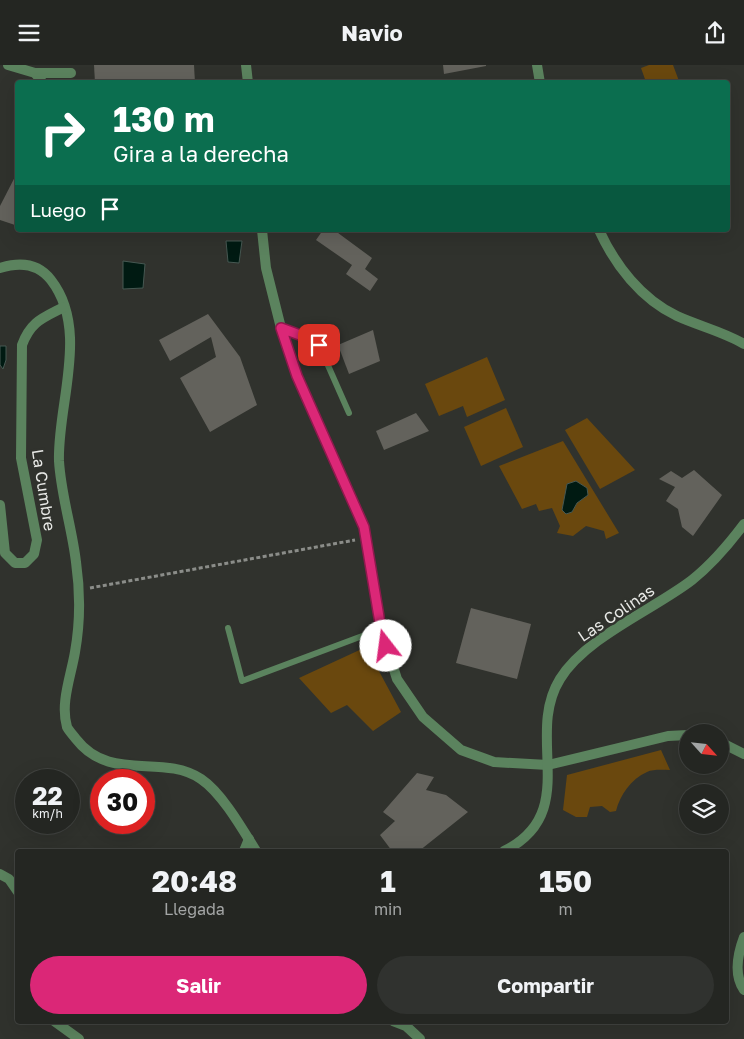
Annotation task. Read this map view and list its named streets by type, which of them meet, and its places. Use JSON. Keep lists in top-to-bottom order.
{
  "streets": {
    "street": ["La Cumbre", "Las Colinas"]
  },
  "north": "bottom right",
  "page": {
    "header": "Navio",
    "turn": ["130 m", "Gira a la derecha"],
    "then": "Luego",
    "speed": "22 km/h",
    "limit": "30",
    "eta": [
      "20:48",
      "Llegada",
      "1",
      "min",
      "150",
      "m"
    ],
    "buttons": ["Salir", "Compartir"]
  }
}
